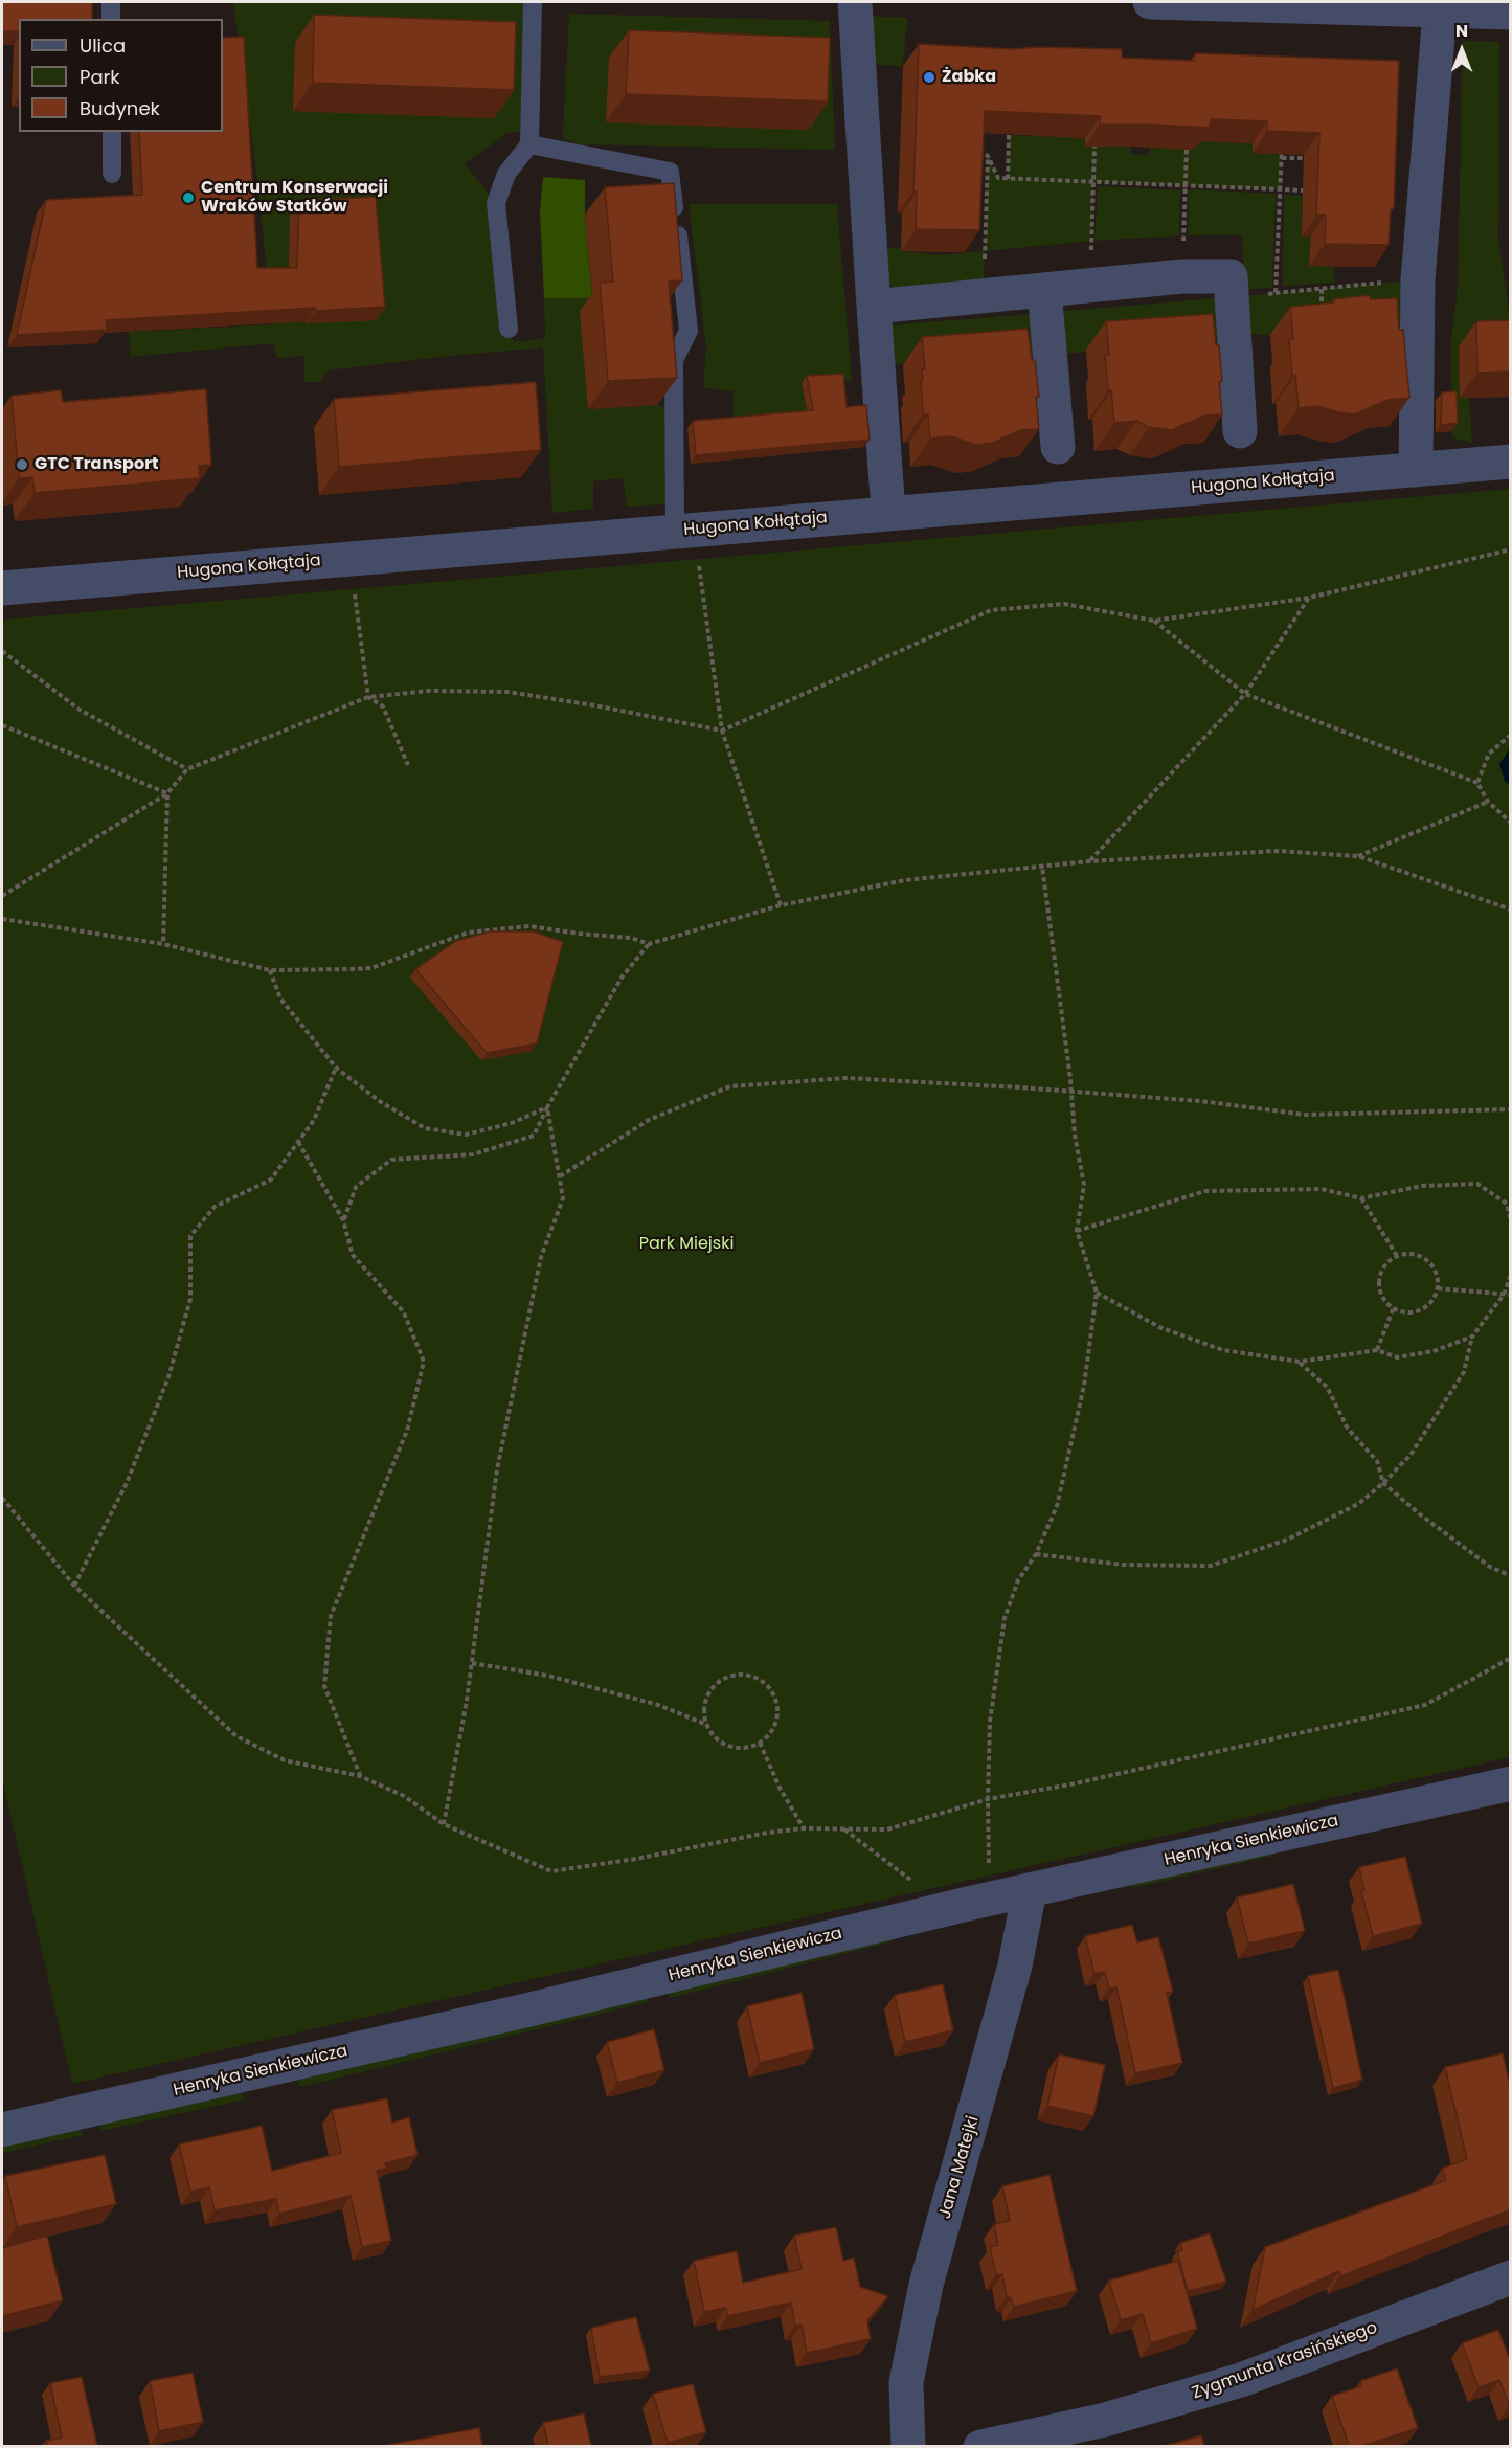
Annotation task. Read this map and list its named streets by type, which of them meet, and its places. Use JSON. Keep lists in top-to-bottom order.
{
  "streets": {
    "street": [
      "Hugona Kołłątaja",
      "Henryka Sienkiewicza",
      "Jana Matejki",
      "Zygmunta Krasińskiego"
    ]
  },
  "crossings": [
    ["Henryka Sienkiewicza", "Jana Matejki"]
  ],
  "parks": ["Park Miejski"],
  "places": ["Żabka", "Centrum Konserwacji Wraków Statków", "GTC Transport"],
  "legend": ["Ulica", "Park", "Budynek"],
  "north": "top"
}
